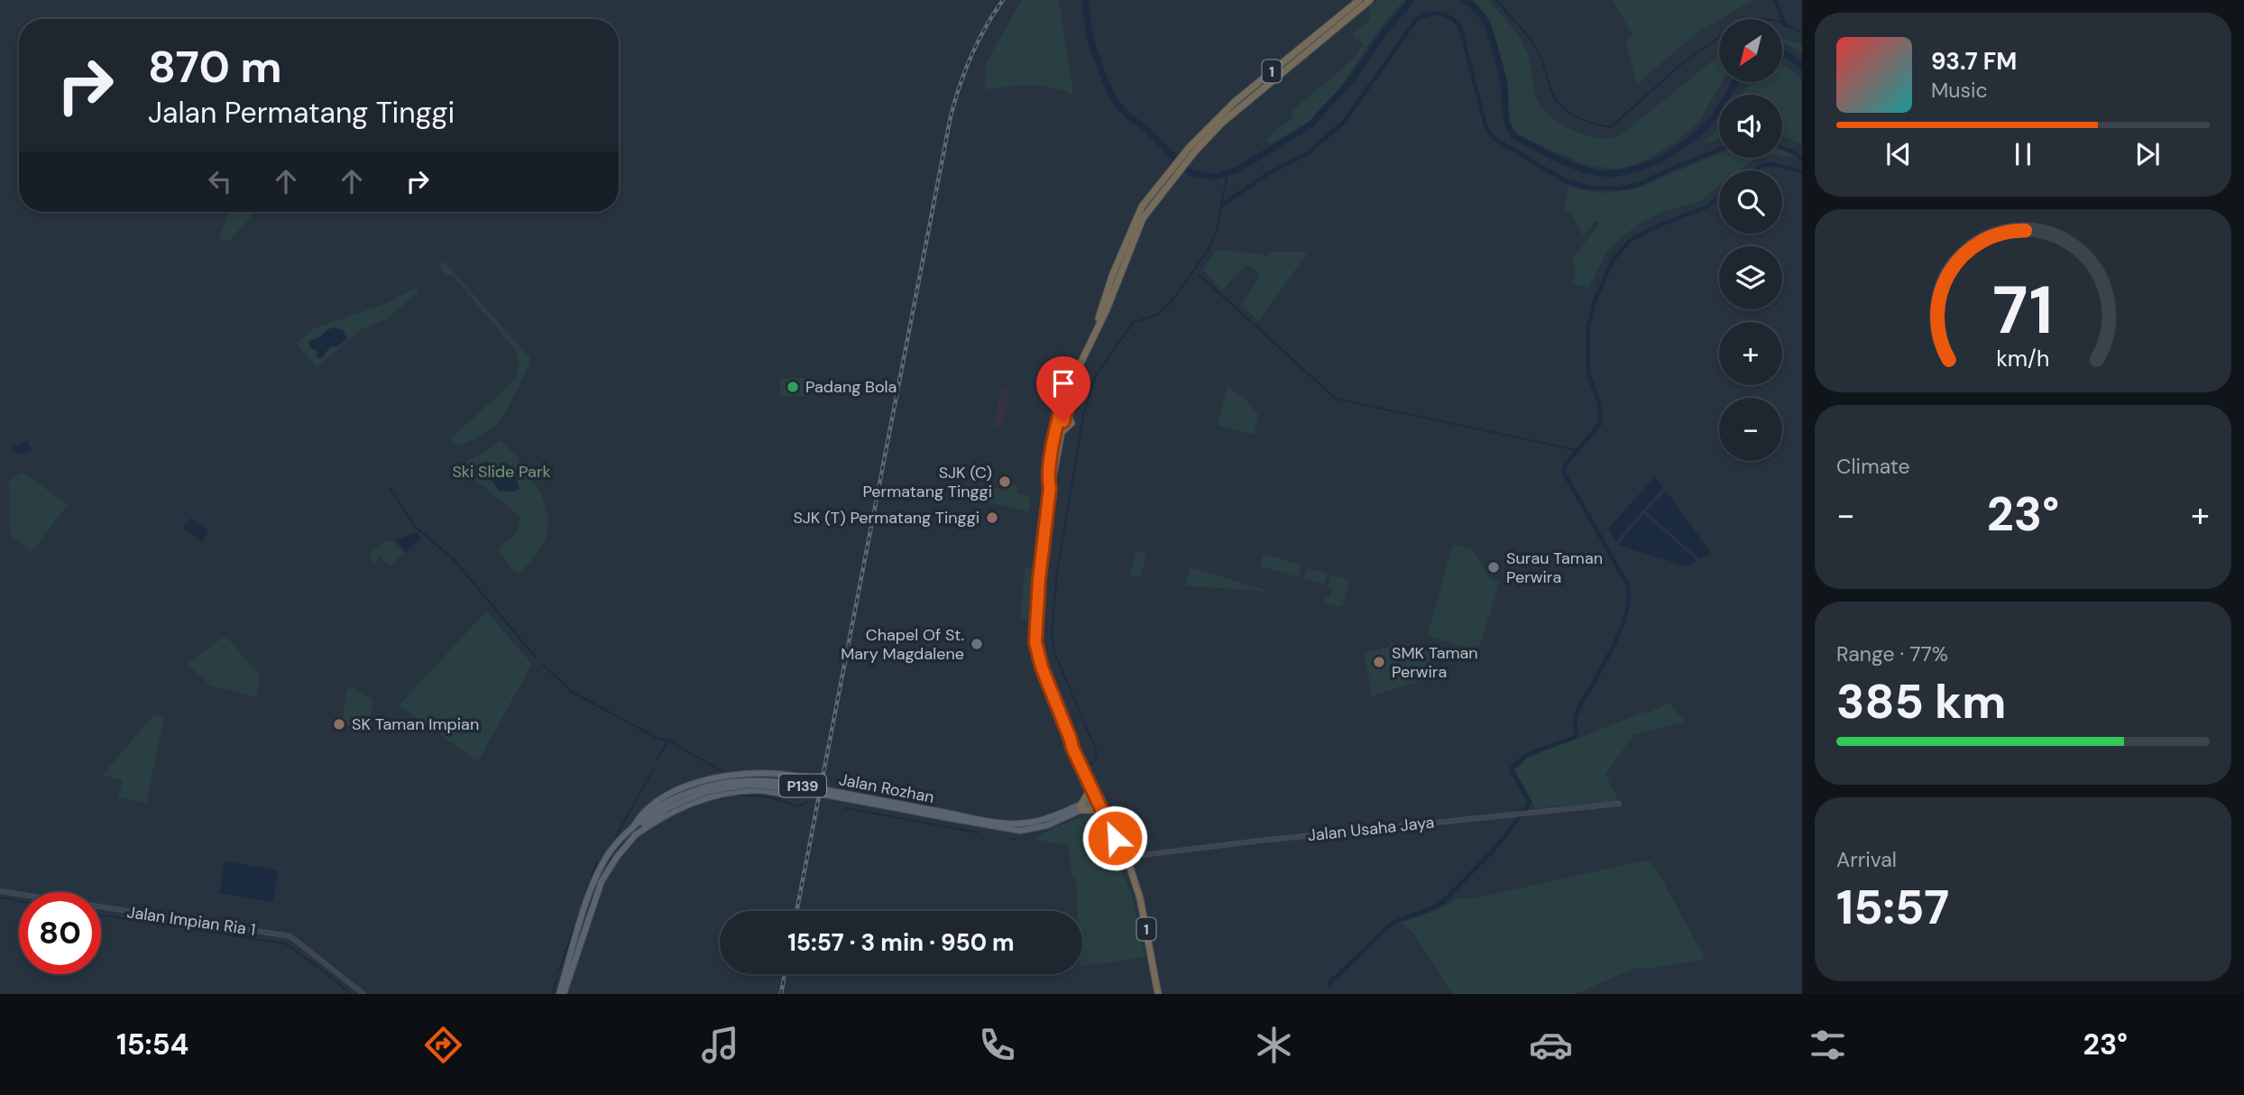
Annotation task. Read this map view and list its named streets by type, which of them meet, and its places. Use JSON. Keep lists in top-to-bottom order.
{
  "streets": {
    "highway": ["1"],
    "main road": ["P139", "Jalan Rozhan"],
    "street": ["Jalan Usaha Jaya", "Jalan Impian Ria 1"]
  },
  "crossings": [
    ["1", "Jalan Rozhan"],
    ["1", "Jalan Usaha Jaya"]
  ],
  "parks": ["Ski Slide Park"],
  "places": [
    "Padang Bola",
    "SJK (C) Permatang Tinggi",
    "SJK (T) Permatang Tinggi",
    "Surau Taman Perwira",
    "Chapel Of St. Mary Magdalene",
    "SMK Taman Perwira",
    "SK Taman Impian"
  ],
  "north": "bottom left",
  "page": {
    "map_buttons": ["+", "−"],
    "turn": ["870 m", "Jalan Permatang Tinggi"],
    "song": ["93.7 FM", "Music"],
    "tile": [
      "Climate",
      ["Range · 77%", "385 km"],
      ["Arrival", "15:57"]
    ],
    "heat": ["−", "23°", "+"],
    "limit": "80",
    "trip": "15:57 · 3 min · 950 m",
    "tabs": ["15:54", "23°"],
    "gauge": ["71", "km/h"]
  }
}
